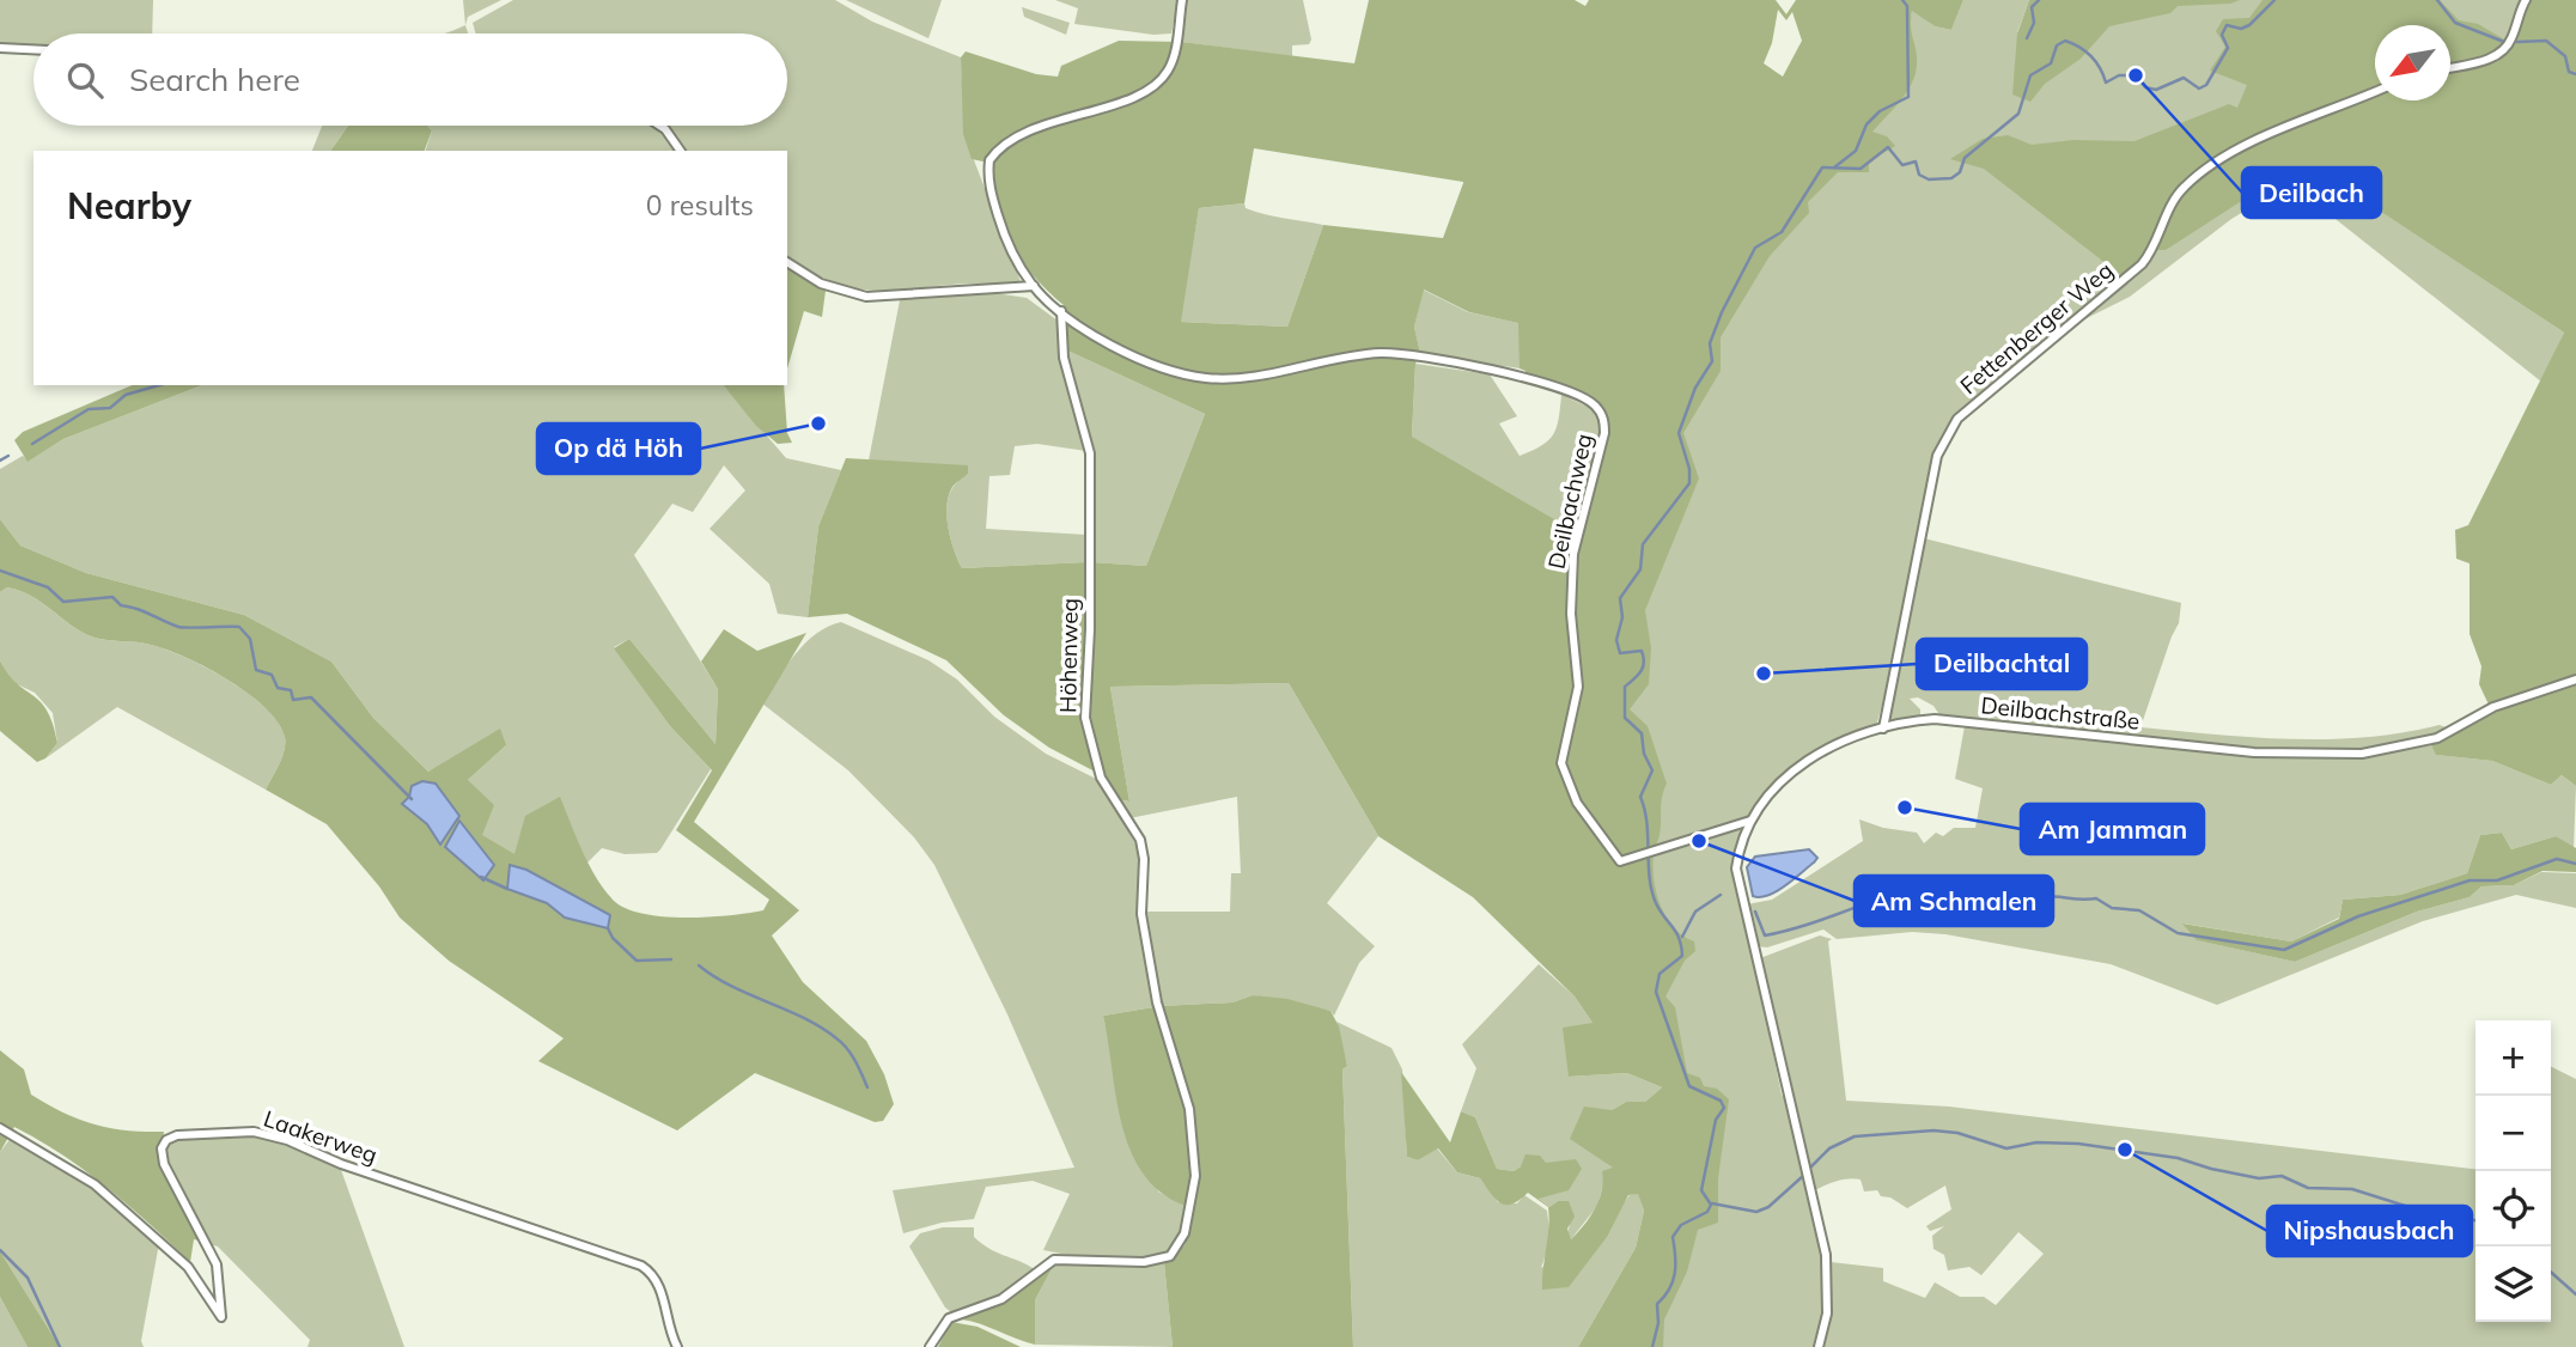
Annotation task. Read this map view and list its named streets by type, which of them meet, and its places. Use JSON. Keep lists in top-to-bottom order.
{
  "streets": {
    "street": [
      "Fettenberger Weg",
      "Deilbachweg",
      "Höhenweg",
      "Deilbachstraße",
      "Laakerweg"
    ]
  },
  "crossings": [
    ["Fettenberger Weg", "Deilbachstraße"],
    ["Deilbachweg", "Höhenweg"],
    ["Deilbachweg", "Deilbachstraße"]
  ],
  "places": [
    "Deilbach",
    "Op dä Höh",
    "Deilbachtal",
    "Am Jamman",
    "Am Schmalen",
    "Nipshausbach"
  ],
  "north": "bottom left",
  "page": {
    "search": "Search here",
    "heading": ["Nearby", "0 results"],
    "map_buttons": ["+", "−"]
  }
}
